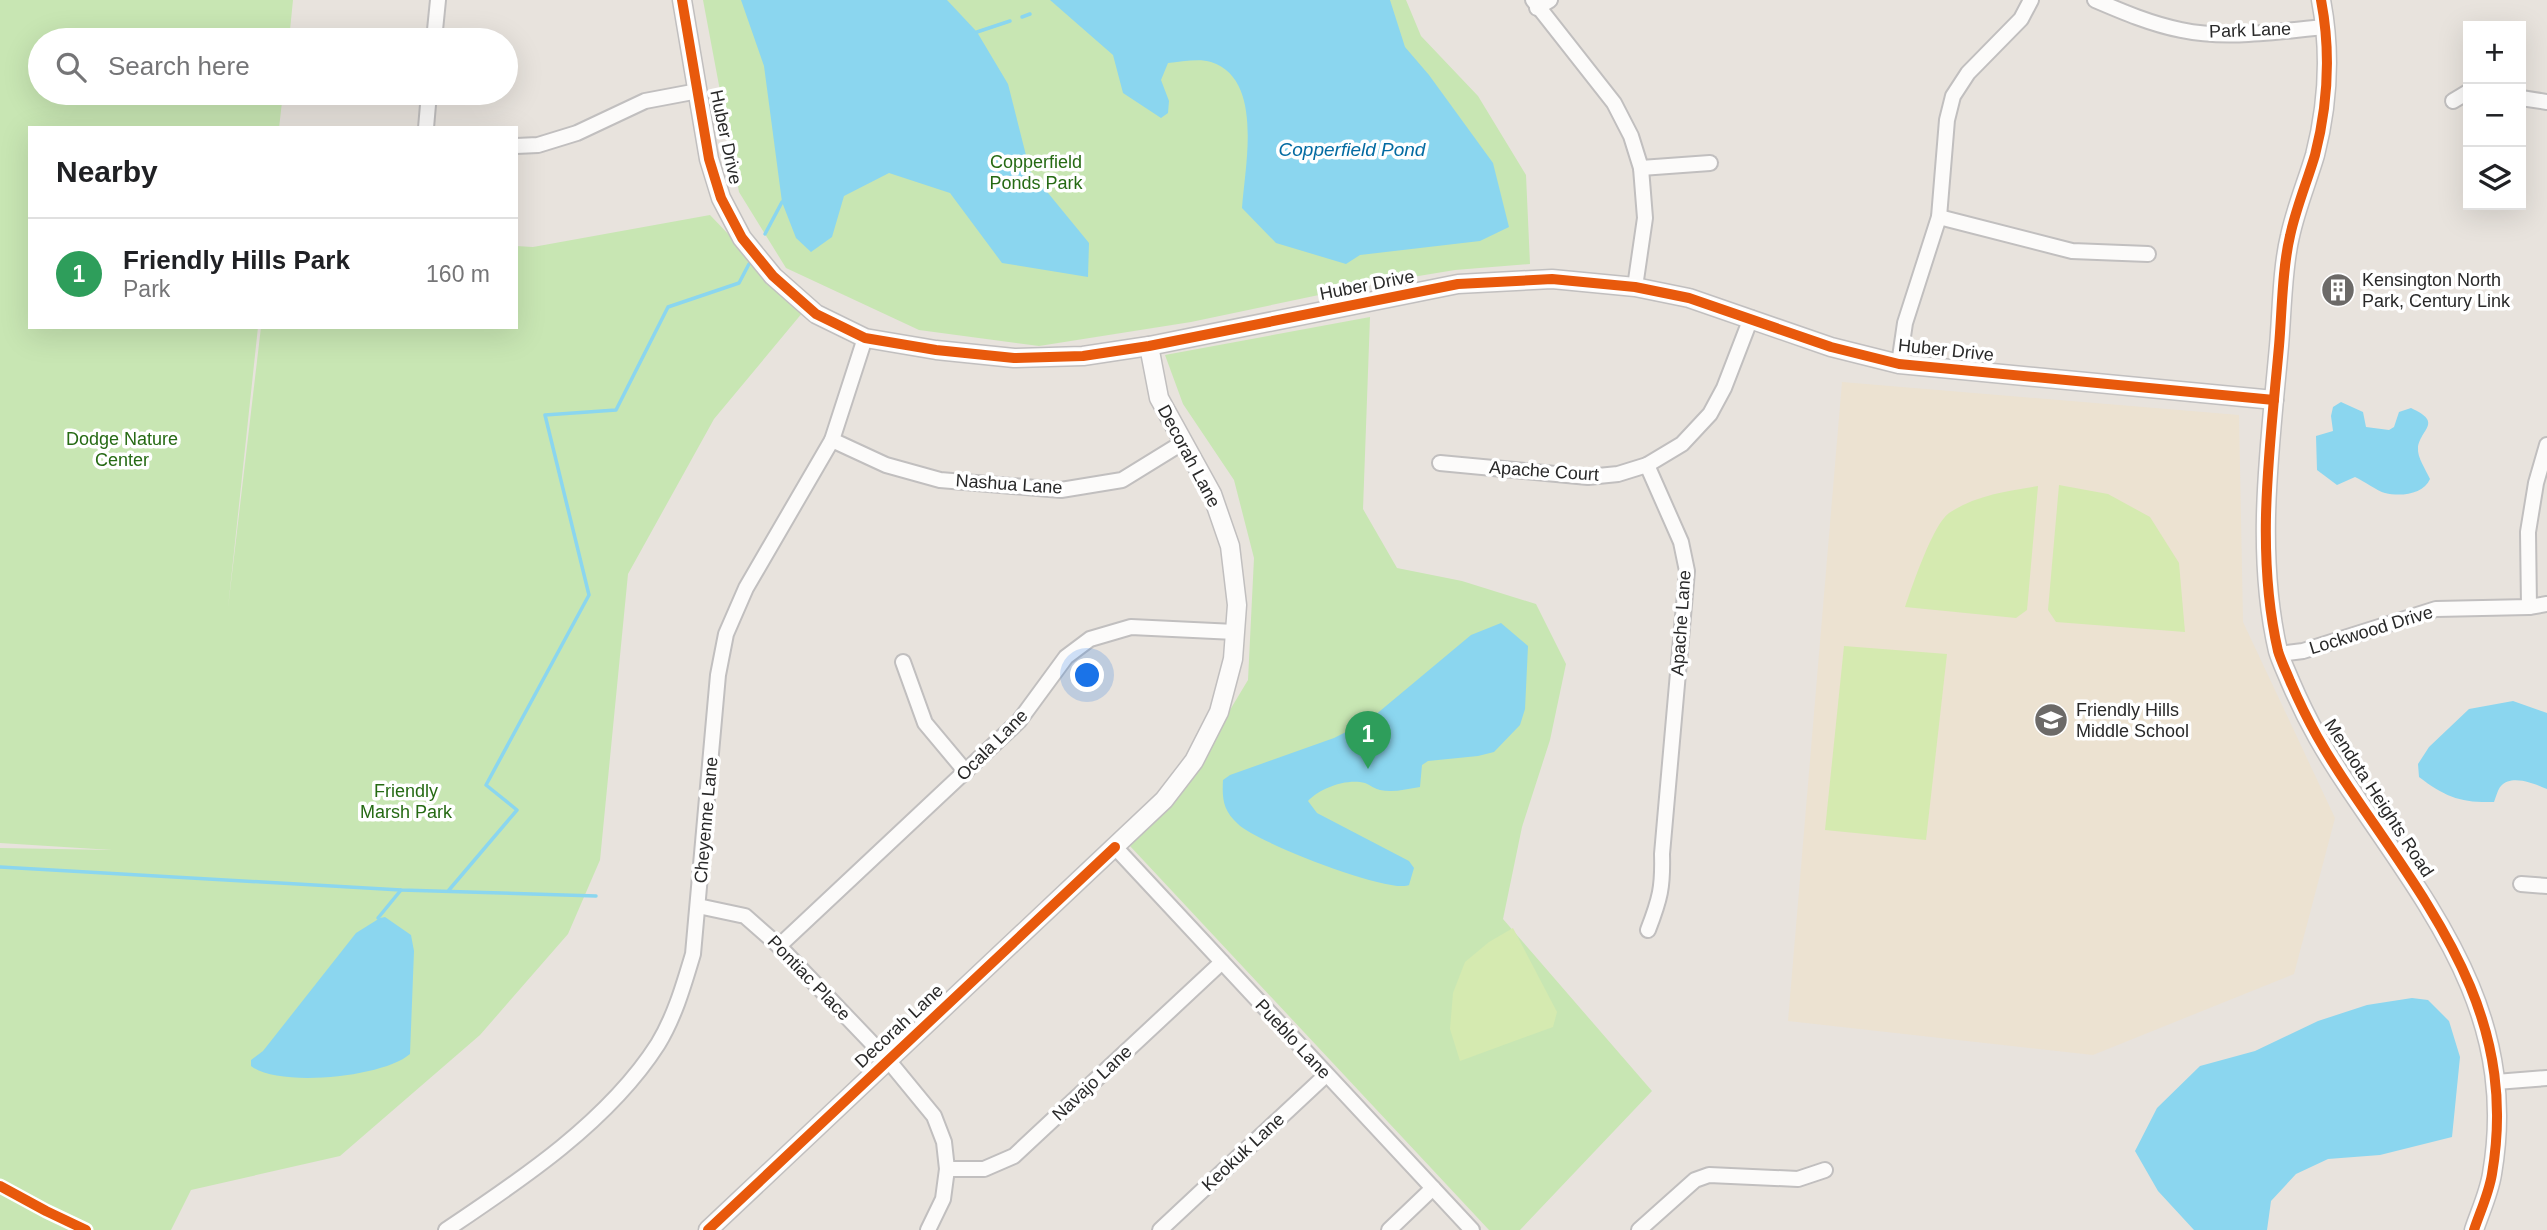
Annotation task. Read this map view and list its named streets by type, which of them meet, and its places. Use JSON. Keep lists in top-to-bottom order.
{
  "streets": {
    "street": [
      "Park Lane",
      "Huber Drive",
      "Decorah Lane",
      "Apache Court",
      "Nashua Lane",
      "Apache Lane",
      "Lockwood Drive",
      "Ocala Lane",
      "Mendota Heights Road",
      "Cheyenne Lane",
      "Pontiac Place",
      "Pueblo Lane",
      "Navajo Lane",
      "Keokuk Lane"
    ]
  },
  "crossings": [
    ["Park Lane", "Mendota Heights Road"],
    ["Huber Drive", "Decorah Lane"],
    ["Huber Drive", "Mendota Heights Road"],
    ["Huber Drive", "Cheyenne Lane"],
    ["Decorah Lane", "Nashua Lane"],
    ["Decorah Lane", "Ocala Lane"],
    ["Decorah Lane", "Pontiac Place"],
    ["Decorah Lane", "Pueblo Lane"],
    ["Apache Court", "Apache Lane"],
    ["Nashua Lane", "Cheyenne Lane"],
    ["Lockwood Drive", "Mendota Heights Road"],
    ["Ocala Lane", "Pontiac Place"],
    ["Cheyenne Lane", "Pontiac Place"],
    ["Pontiac Place", "Navajo Lane"],
    ["Pueblo Lane", "Navajo Lane"],
    ["Pueblo Lane", "Keokuk Lane"]
  ],
  "water": ["Copperfield Pond"],
  "parks": ["Copperfield Ponds Park", "Dodge Nature Center", "Friendly Marsh Park"],
  "places": {
    "building": ["Kensington North Park, Century Link"],
    "school or university": ["Friendly Hills Middle School"]
  },
  "page": {
    "map_buttons": ["+", "−"],
    "search": "Search here",
    "heading": "Nearby",
    "list": [
      {
        "mark": "1",
        "name": "Friendly Hills Park",
        "note": "Park",
        "value": "160 m"
      }
    ],
    "pins": "1"
  }
}
